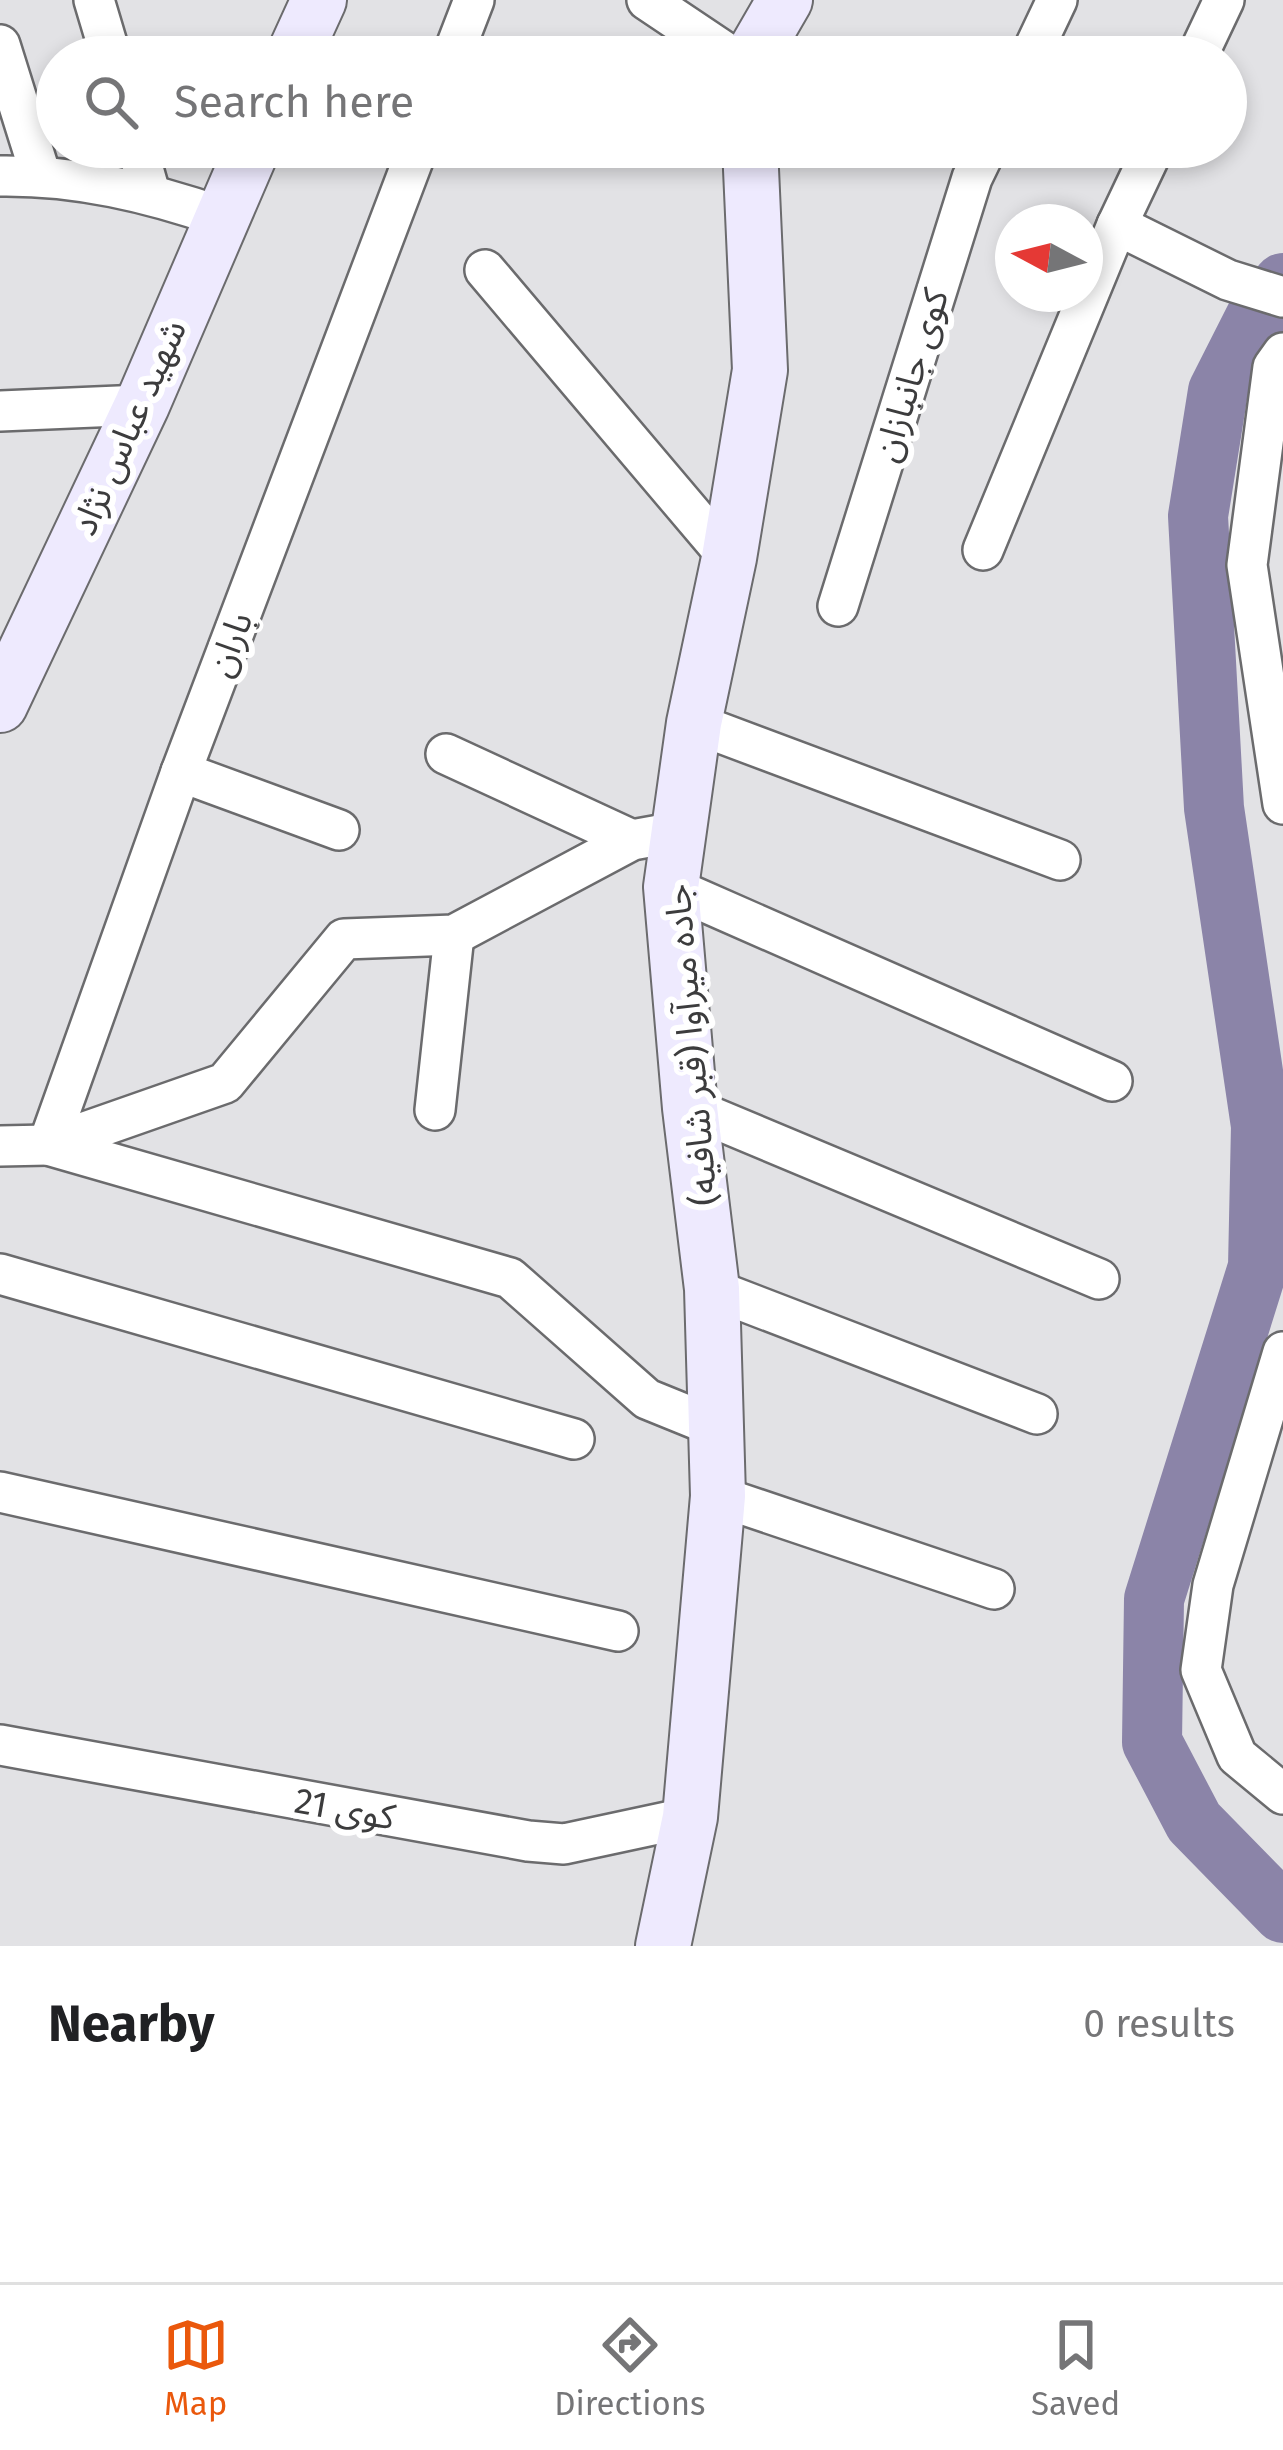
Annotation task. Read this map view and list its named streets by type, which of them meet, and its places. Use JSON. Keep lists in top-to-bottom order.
{
  "streets": {
    "street": [
      "کوی جانبازان",
      "شهید عباس نژاد",
      "باران",
      "جاده میرآوا (قبر شافیه)",
      "کوی 21"
    ]
  },
  "crossings": [
    ["جاده میرآوا (قبر شافیه)", "کوی 21"]
  ],
  "north": "left",
  "page": {
    "search": "Search here",
    "heading": ["Nearby", "0 results"],
    "nav": ["Map", "Directions", "Saved"]
  }
}
